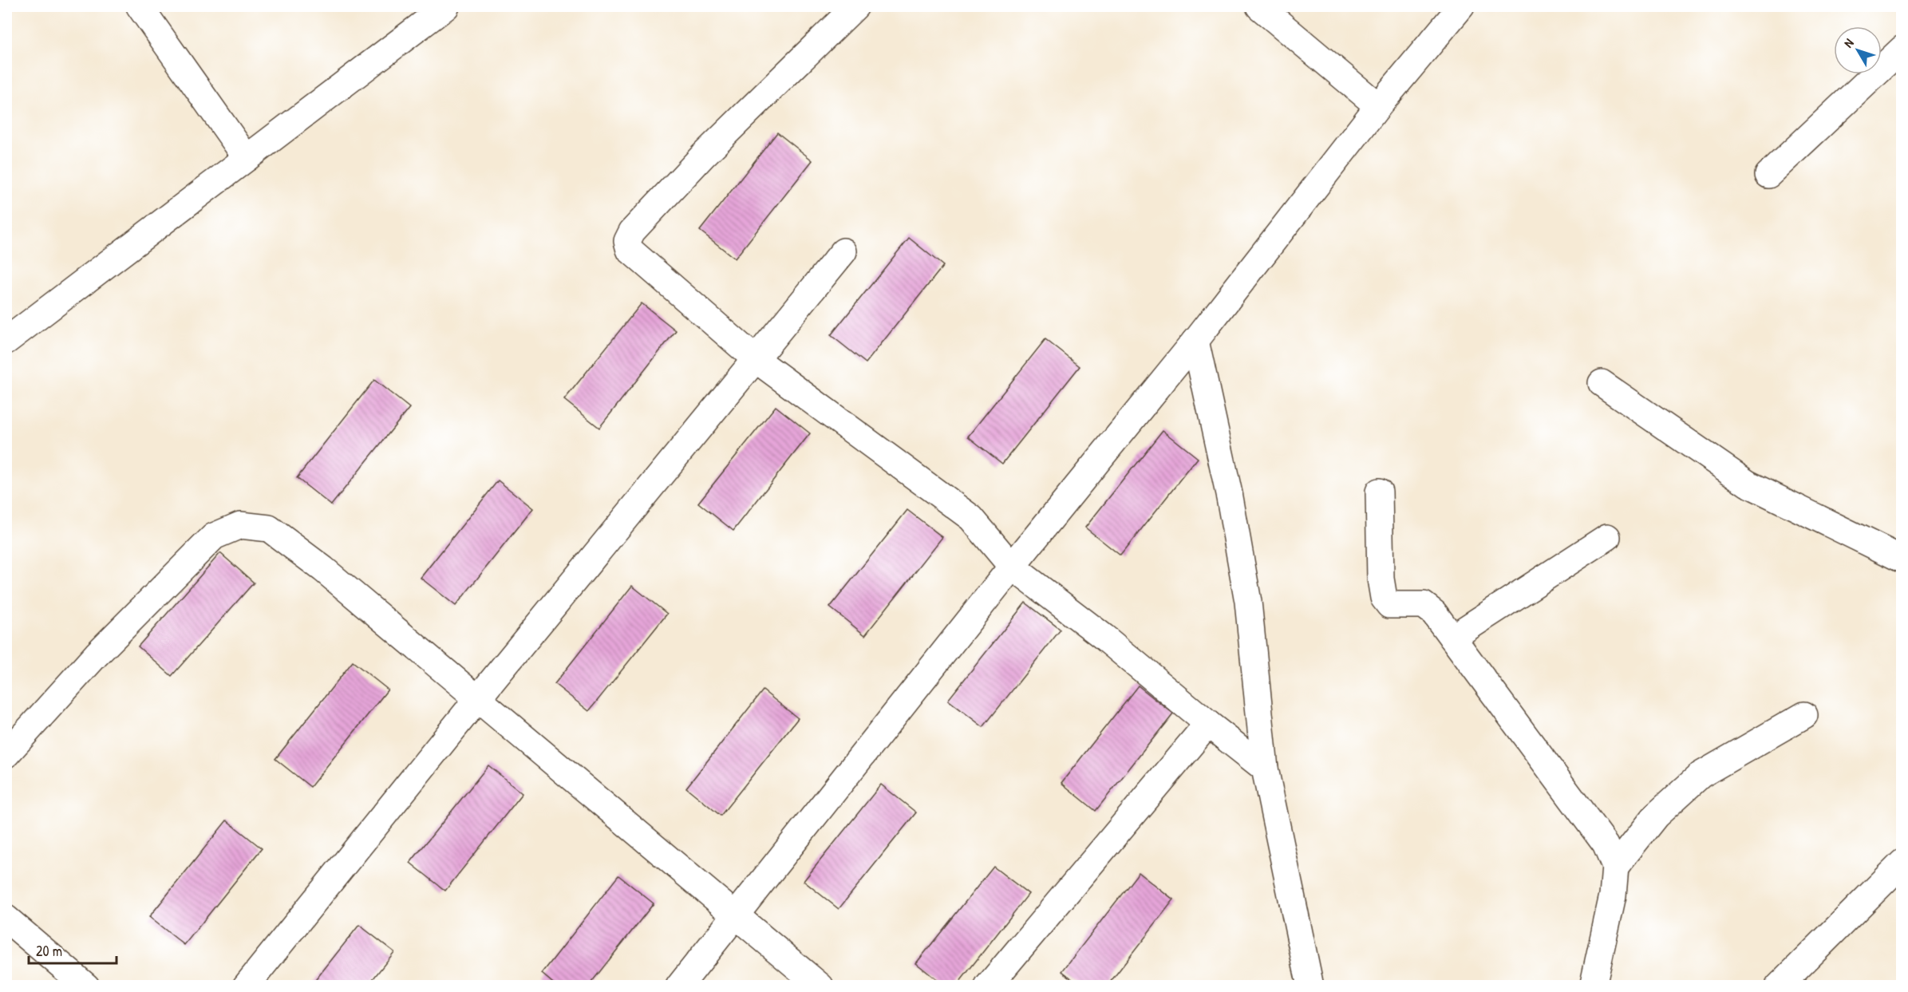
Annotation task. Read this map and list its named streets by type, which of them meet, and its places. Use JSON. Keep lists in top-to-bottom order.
{
  "scale_bar": "20 m",
  "north": "top left"
}
